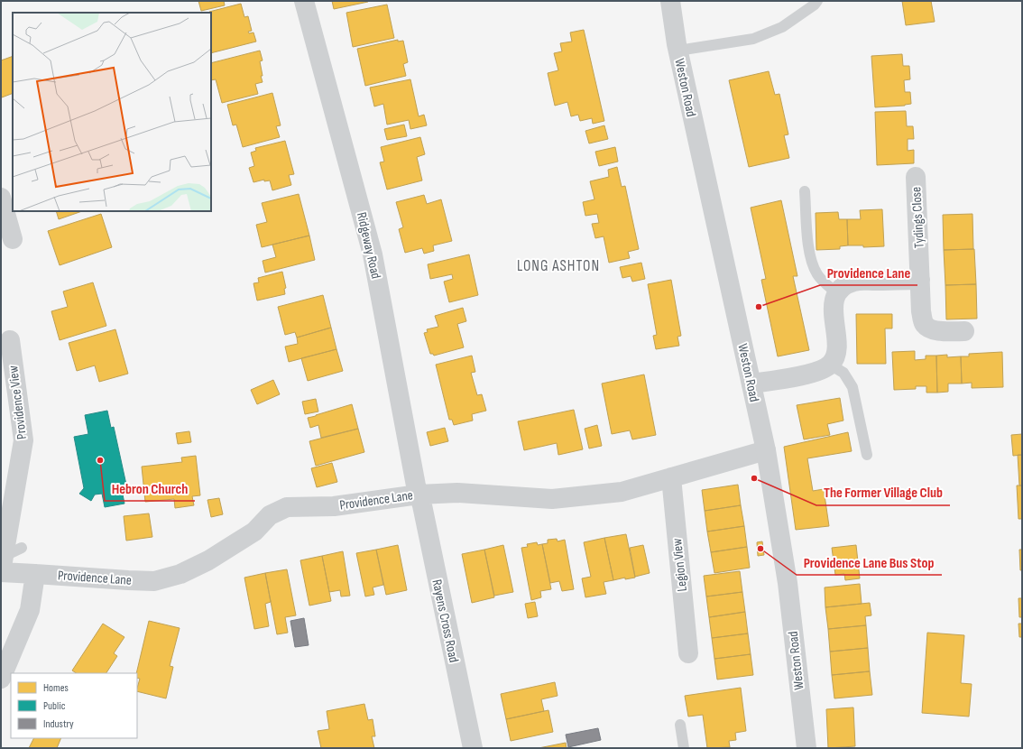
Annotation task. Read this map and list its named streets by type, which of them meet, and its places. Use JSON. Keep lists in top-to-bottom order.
{
  "streets": {
    "street": [
      "Weston Road",
      "Tydings Close",
      "Ridgeway Road",
      "Providence View",
      "Providence Lane",
      "Legion View",
      "Rayens Cross Road"
    ]
  },
  "crossings": [
    ["Weston Road", "Providence Lane"],
    ["Ridgeway Road", "Providence Lane"],
    ["Ridgeway Road", "Rayens Cross Road"],
    ["Providence View", "Providence Lane"],
    ["Providence Lane", "Legion View"],
    ["Providence Lane", "Rayens Cross Road"]
  ],
  "districts": ["LONG ASHTON"],
  "places": [
    "Providence Lane",
    "Hebron Church",
    "The Former Village Club",
    "Providence Lane Bus Stop"
  ],
  "legend": ["Homes", "Public", "Industry"]
}
